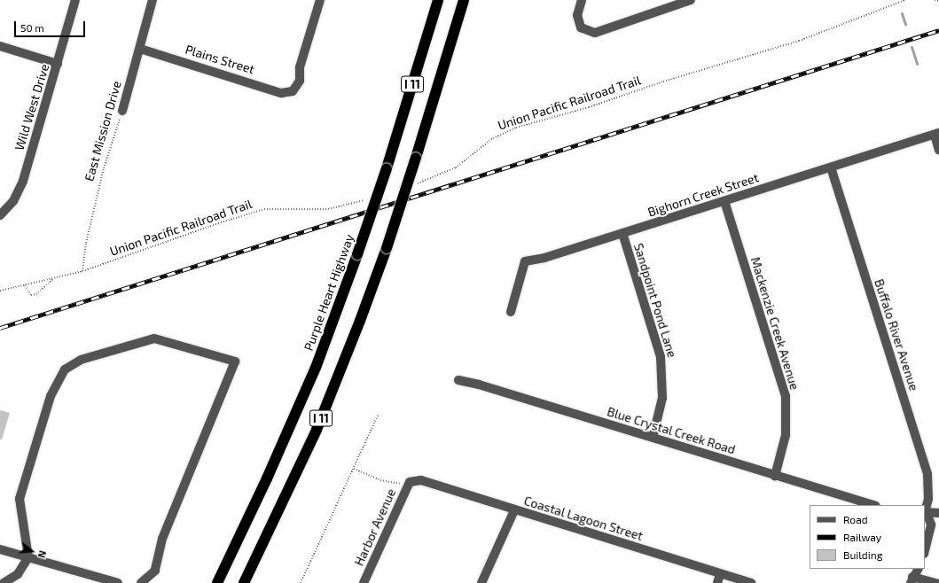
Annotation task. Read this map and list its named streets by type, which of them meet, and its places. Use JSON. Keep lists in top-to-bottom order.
{
  "streets": {
    "highway": ["I 11", "Purple Heart Highway"],
    "street": [
      "Plains Street",
      "Wild West Drive",
      "East Mission Drive",
      "Bighorn Creek Street",
      "Sandpoint Pond Lane",
      "Mackenzie Creek Avenue",
      "Buffalo River Avenue",
      "Blue Crystal Creek Road",
      "Coastal Lagoon Street",
      "Harbor Avenue"
    ],
    "path": ["Union Pacific Railroad Trail"]
  },
  "crossings": [
    ["Plains Street", "East Mission Drive"],
    ["Union Pacific Railroad Trail", "East Mission Drive"],
    ["Bighorn Creek Street", "Sandpoint Pond Lane"],
    ["Bighorn Creek Street", "Mackenzie Creek Avenue"],
    ["Bighorn Creek Street", "Buffalo River Avenue"],
    ["Sandpoint Pond Lane", "Blue Crystal Creek Road"],
    ["Mackenzie Creek Avenue", "Blue Crystal Creek Road"],
    ["Coastal Lagoon Street", "Harbor Avenue"]
  ],
  "legend": ["Road", "Railway", "Building"],
  "scale_bar": "50 m",
  "north": "right"
}
